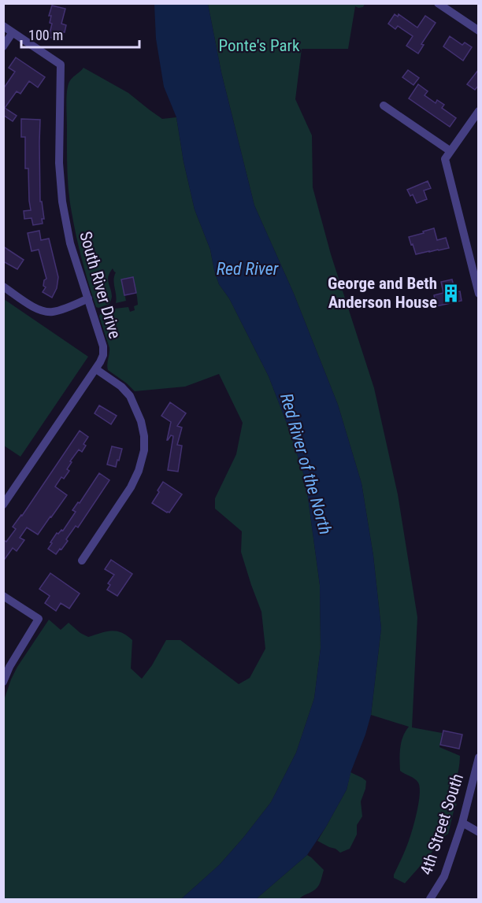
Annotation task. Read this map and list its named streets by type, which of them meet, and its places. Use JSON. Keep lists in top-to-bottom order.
{
  "streets": {
    "street": ["South River Drive", "4th Street South"]
  },
  "water": ["Red River", "Red River of the North"],
  "parks": ["Ponte's Park"],
  "places": {
    "building": ["George and Beth Anderson House"]
  },
  "scale_bar": "100 m"
}
